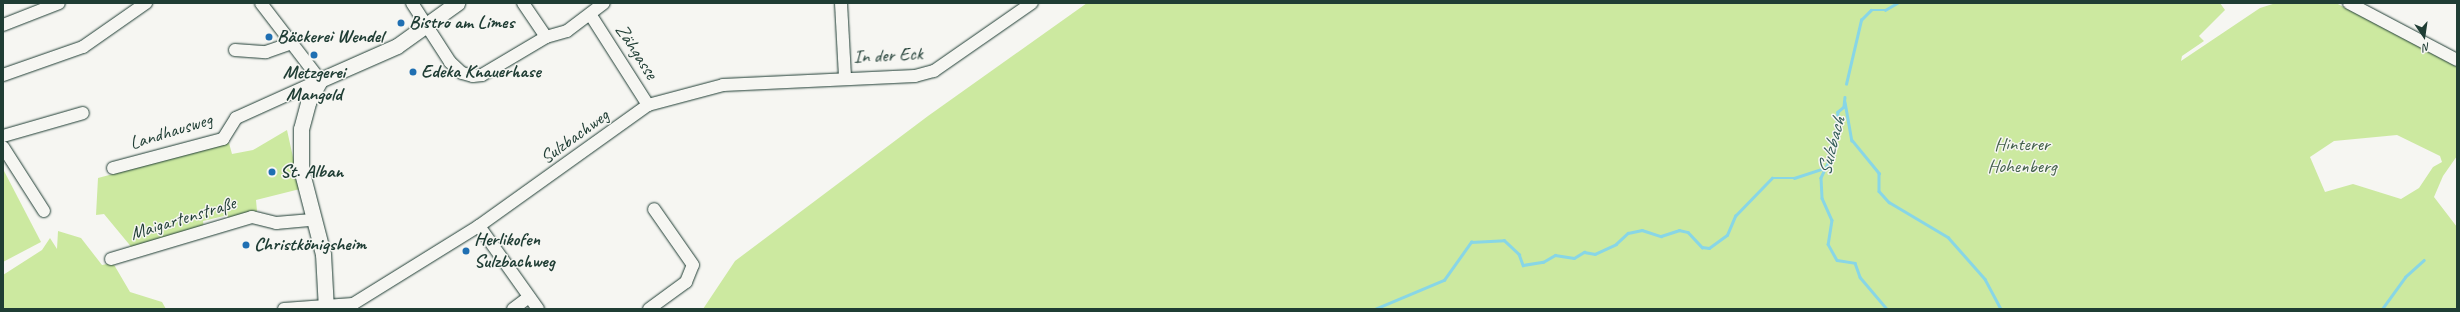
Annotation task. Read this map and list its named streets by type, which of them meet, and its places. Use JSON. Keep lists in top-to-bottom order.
{
  "streets": {
    "street": [
      "Zähgasse",
      "In der Eck",
      "Landhausweg",
      "Sulzbachweg",
      "Maigartenstraße"
    ]
  },
  "crossings": [
    ["Zähgasse", "Sulzbachweg"],
    ["In der Eck", "Sulzbachweg"]
  ],
  "water": ["Sulzbach"],
  "parks": ["Hinterer Hohenberg"],
  "places": [
    "Bistro am Limes",
    "Bäckerei Wendel",
    "Metzgerei Mangold",
    "Edeka Knauerhase",
    "St. Alban",
    "Christkönigsheim",
    "Herlikofen Sulzbachweg"
  ],
  "north": "bottom"
}
